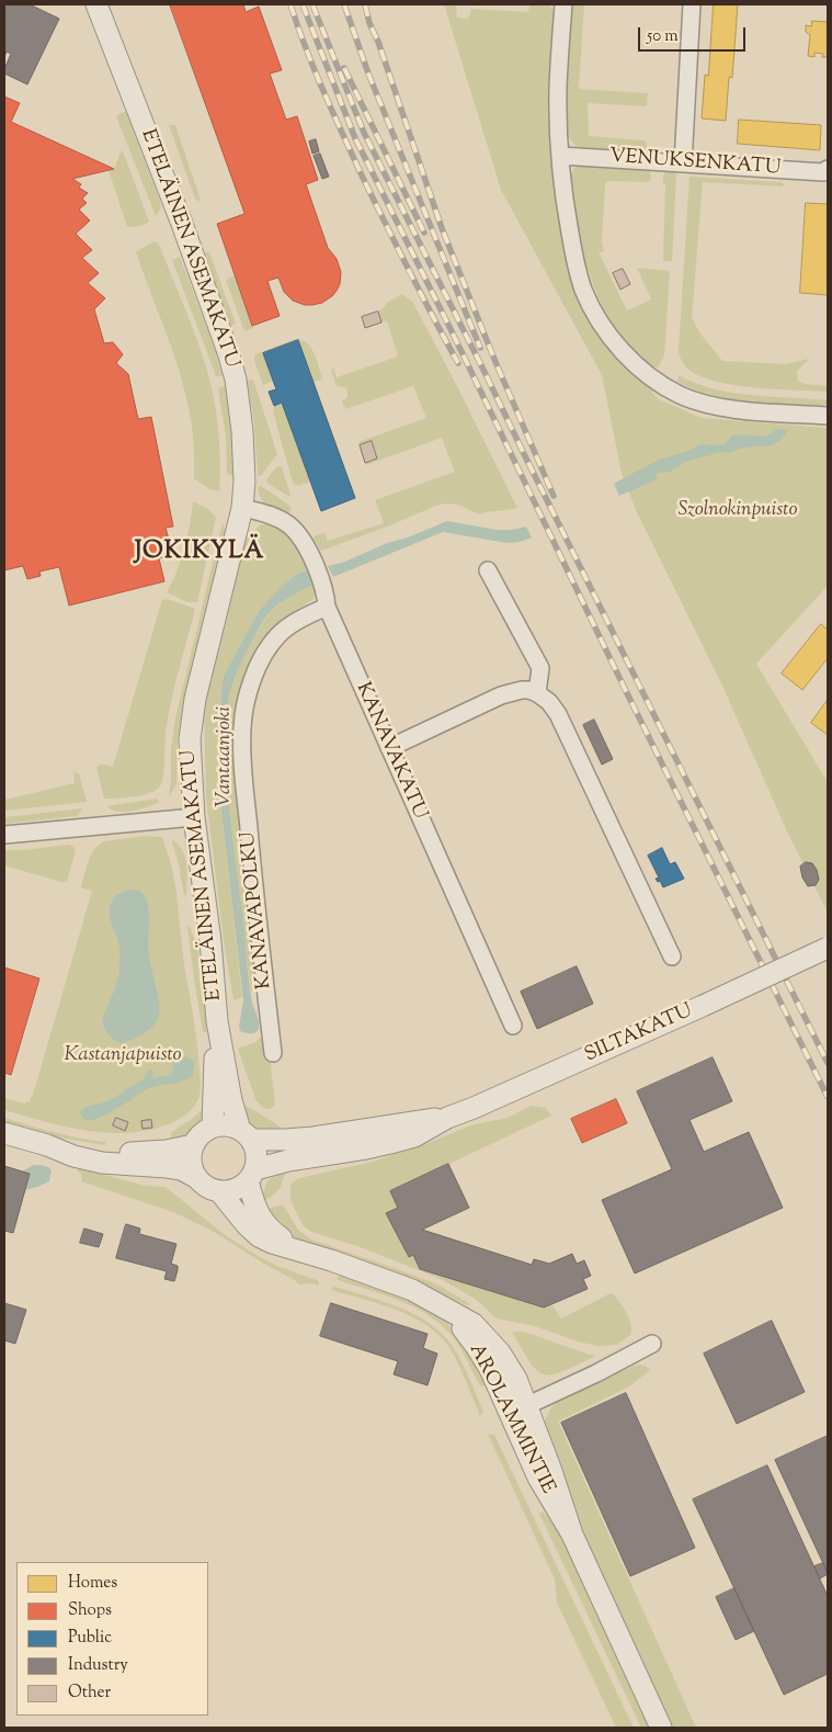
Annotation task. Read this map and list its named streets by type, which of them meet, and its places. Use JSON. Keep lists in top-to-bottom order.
{
  "streets": {
    "street": [
      "VENUKSENKATU",
      "ETELÄINEN ASEMAKATU",
      "KANAVAKATU",
      "KANAVAPOLKU",
      "SILTAKATU",
      "AROLAMMINTIE"
    ]
  },
  "crossings": [
    ["ETELÄINEN ASEMAKATU", "KANAVAKATU"],
    ["ETELÄINEN ASEMAKATU", "SILTAKATU"],
    ["ETELÄINEN ASEMAKATU", "AROLAMMINTIE"],
    ["KANAVAKATU", "KANAVAPOLKU"],
    ["SILTAKATU", "AROLAMMINTIE"]
  ],
  "districts": ["JOKIKYLÄ"],
  "water": ["Vantaanjoki"],
  "parks": ["Szolnokinpuisto", "Kastanjapuisto"],
  "legend": [
    "Homes",
    "Shops",
    "Public",
    "Industry",
    "Other"
  ],
  "scale_bar": "50 m"
}
